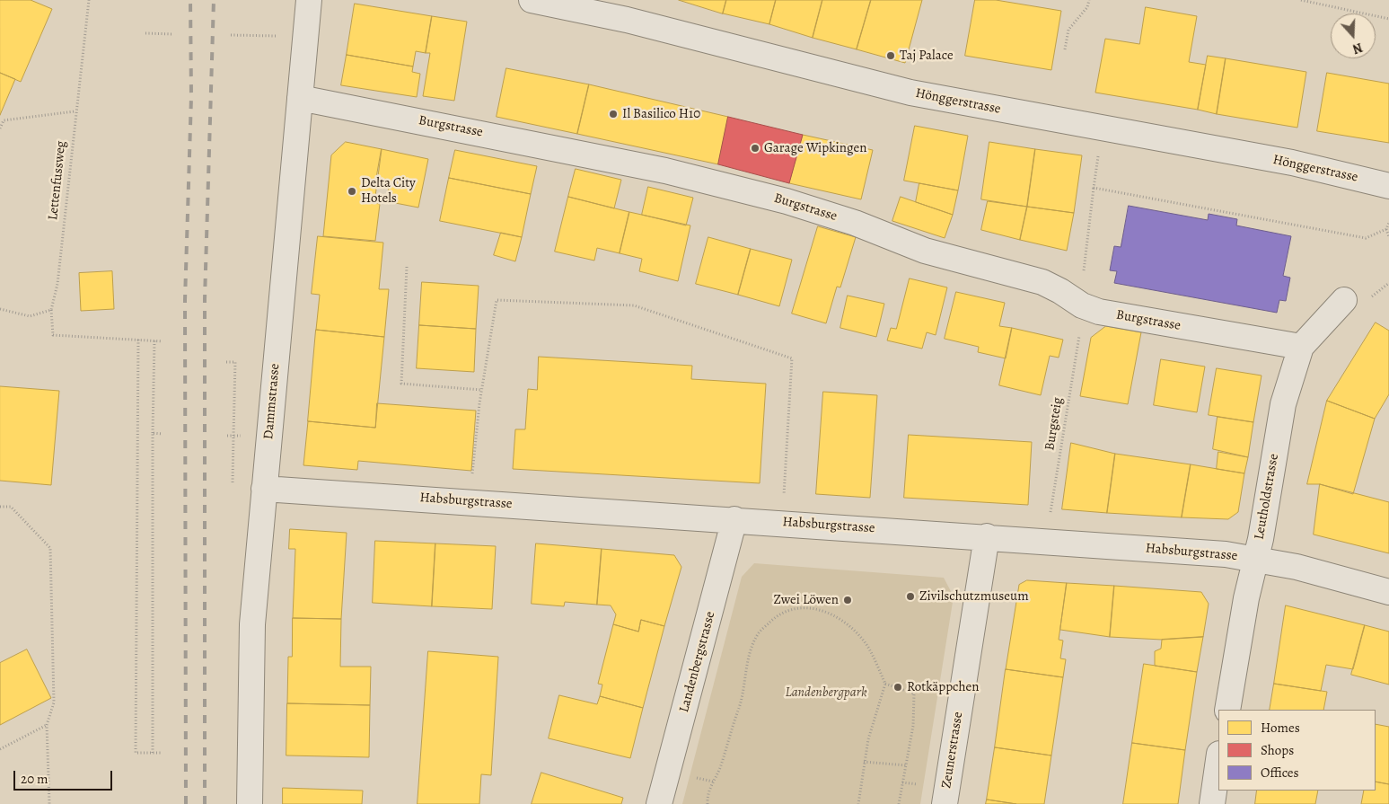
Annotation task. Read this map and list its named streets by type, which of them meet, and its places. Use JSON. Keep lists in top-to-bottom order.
{
  "streets": {
    "street": [
      "Hönggerstrasse",
      "Burgstrasse",
      "Dammstrasse",
      "Leutholdstrasse",
      "Habsburgstrasse",
      "Landenbergstrasse",
      "Zeunerstrasse"
    ],
    "path": ["Lettenfussweg", "Burgsteig"]
  },
  "crossings": [
    ["Burgstrasse", "Dammstrasse"],
    ["Burgstrasse", "Leutholdstrasse"],
    ["Dammstrasse", "Habsburgstrasse"],
    ["Leutholdstrasse", "Habsburgstrasse"],
    ["Habsburgstrasse", "Landenbergstrasse"],
    ["Habsburgstrasse", "Zeunerstrasse"]
  ],
  "parks": ["Landenbergpark"],
  "places": [
    "Taj Palace",
    "Il Basilico H10",
    "Garage Wipkingen",
    "Delta City Hotels",
    "Zivilschutzmuseum",
    "Zwei Löwen",
    "Rotkäppchen"
  ],
  "legend": ["Homes", "Shops", "Offices"],
  "scale_bar": "20 m",
  "north": "bottom"
}
